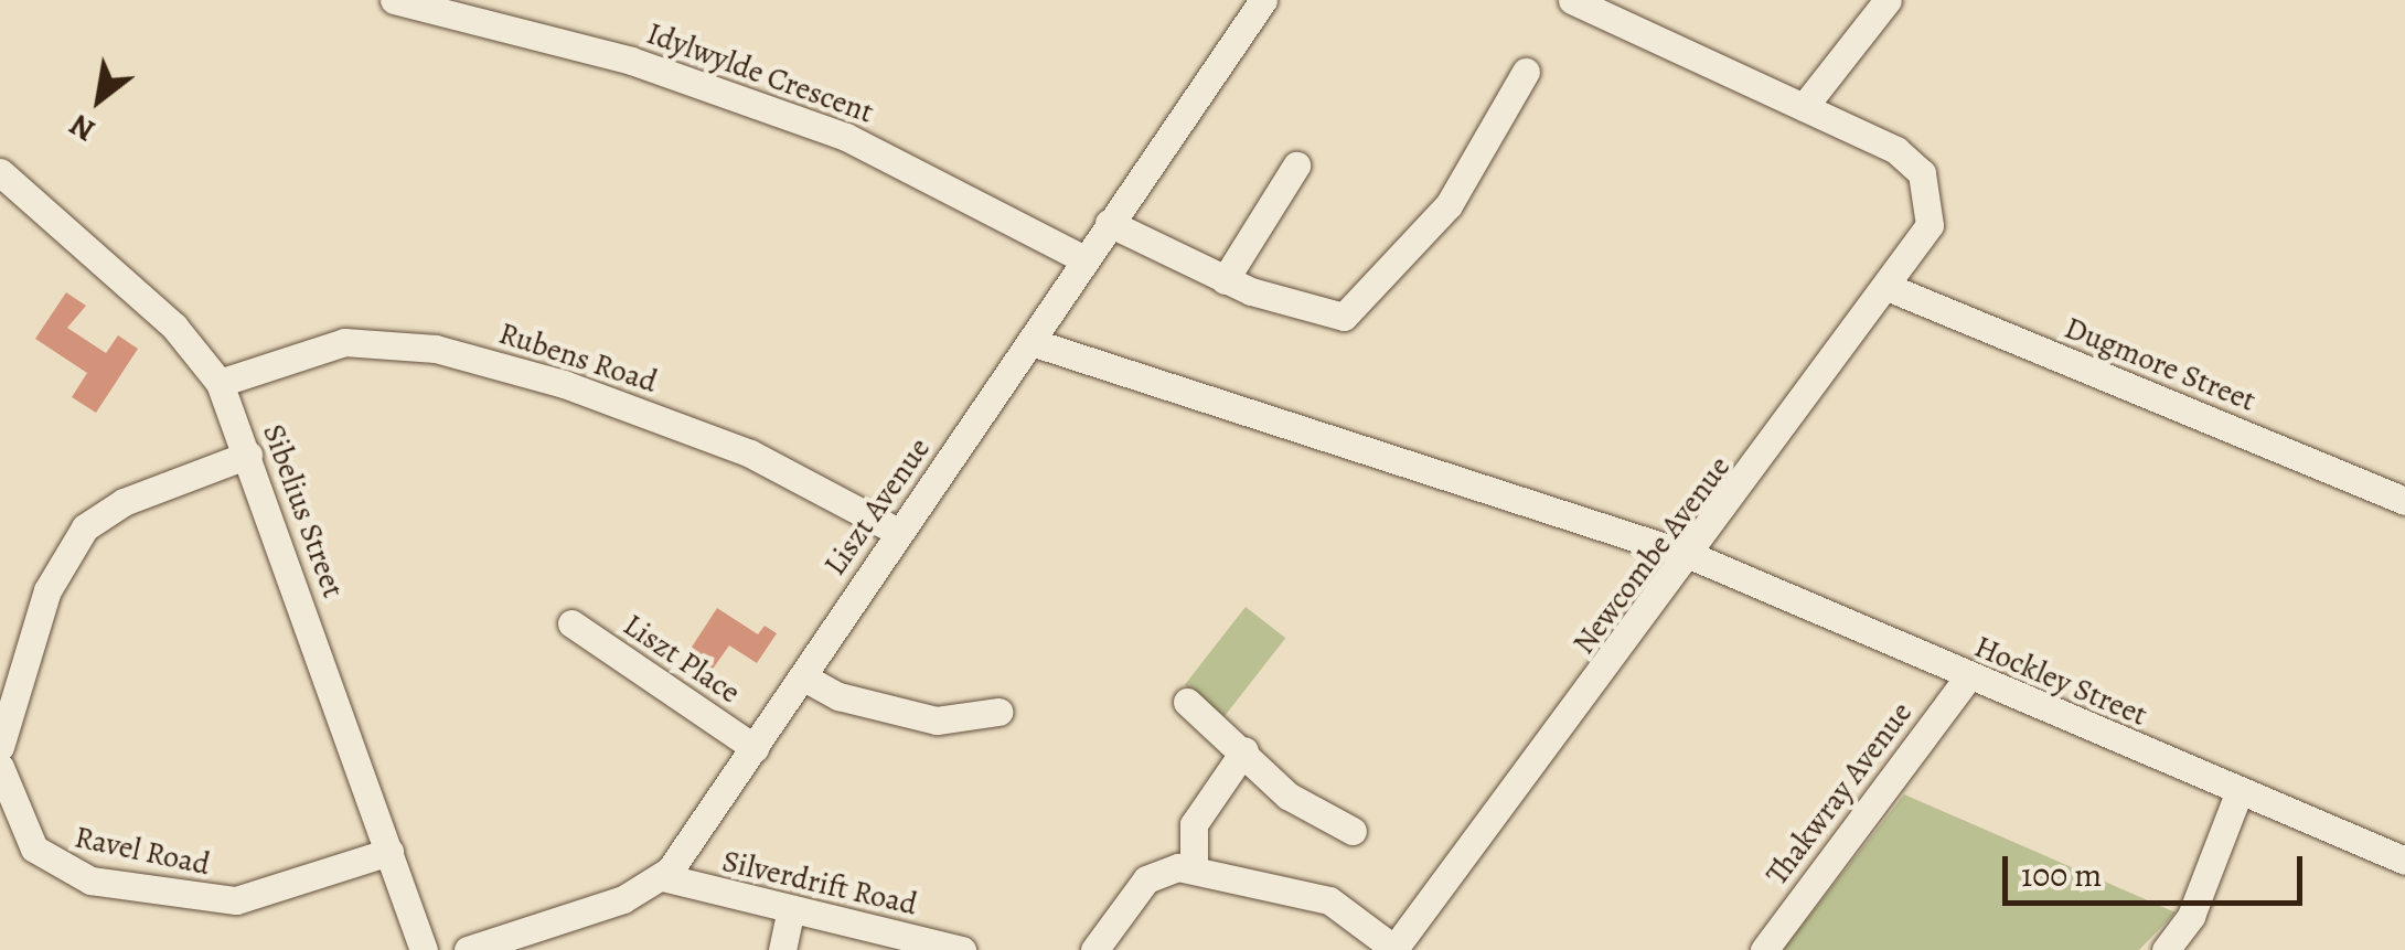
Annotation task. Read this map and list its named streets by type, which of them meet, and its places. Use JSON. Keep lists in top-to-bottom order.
{
  "streets": {
    "street": [
      "Idylwylde Crescent",
      "Rubens Road",
      "Dugmore Street",
      "Liszt Avenue",
      "Sibelius Street",
      "Newcombe Avenue",
      "Liszt Place",
      "Hockley Street",
      "Thakwray Avenue",
      "Ravel Road",
      "Silverdrift Road"
    ]
  },
  "crossings": [
    ["Idylwylde Crescent", "Liszt Avenue"],
    ["Rubens Road", "Liszt Avenue"],
    ["Rubens Road", "Sibelius Street"],
    ["Dugmore Street", "Newcombe Avenue"],
    ["Liszt Avenue", "Liszt Place"],
    ["Liszt Avenue", "Hockley Street"],
    ["Liszt Avenue", "Silverdrift Road"],
    ["Sibelius Street", "Ravel Road"],
    ["Newcombe Avenue", "Hockley Street"],
    ["Hockley Street", "Thakwray Avenue"]
  ],
  "scale_bar": "100 m",
  "north": "bottom left"
}
